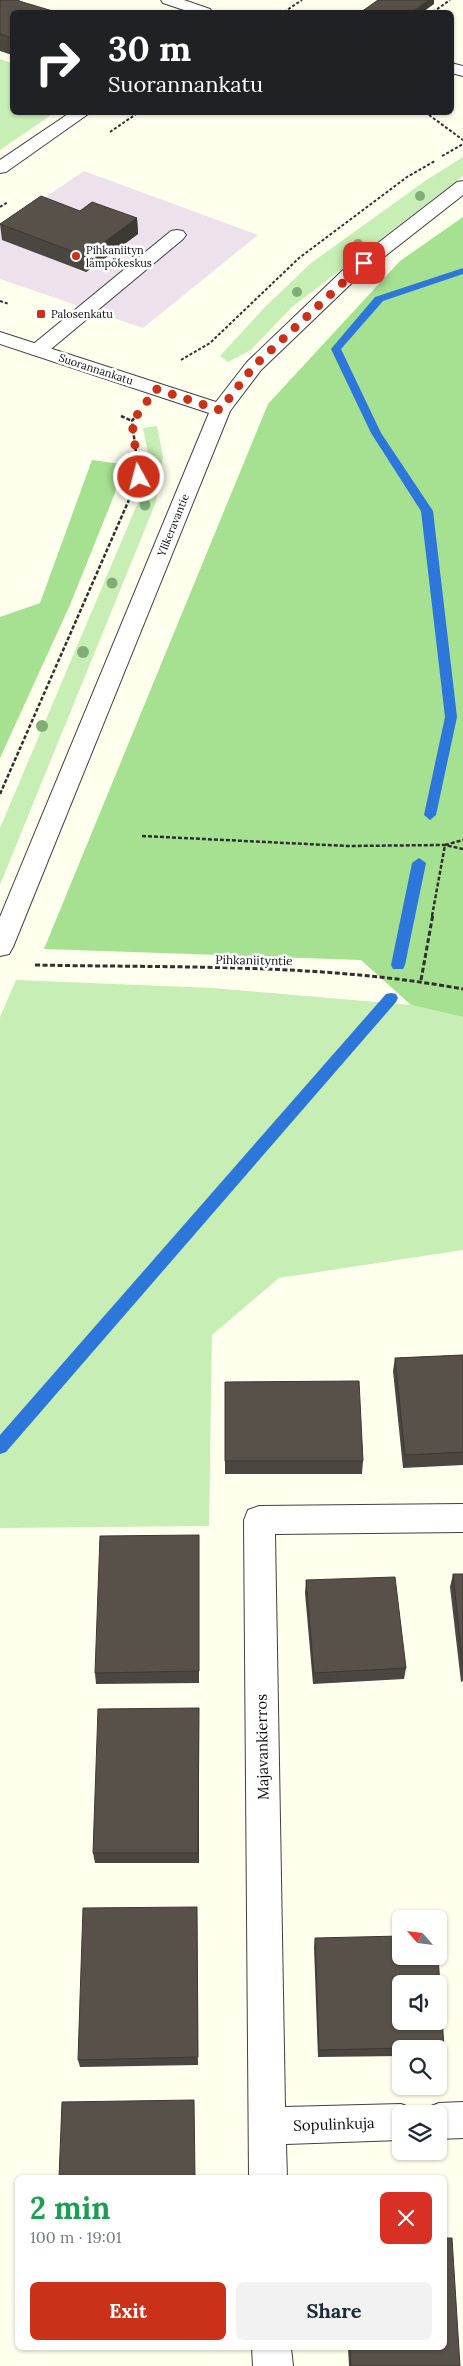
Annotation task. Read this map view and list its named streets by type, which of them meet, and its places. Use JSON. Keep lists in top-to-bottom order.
{
  "streets": {
    "street": [
      "Suorannankatu",
      "Ylikeravantie",
      "Majavankierros",
      "Sopulinkuja"
    ],
    "path": ["Pihkaniityntie"]
  },
  "crossings": [
    ["Suorannankatu", "Ylikeravantie"],
    ["Majavankierros", "Sopulinkuja"]
  ],
  "places": {
    "other": ["Pihkaniityn lämpökeskus"],
    "transit": ["Palosenkatu"]
  },
  "north": "top left",
  "page": {
    "turn": ["30 m", "Suorannankatu"],
    "heading": ["2 min", "100 m · 19:01"],
    "buttons": ["Exit", "Share"]
  }
}
